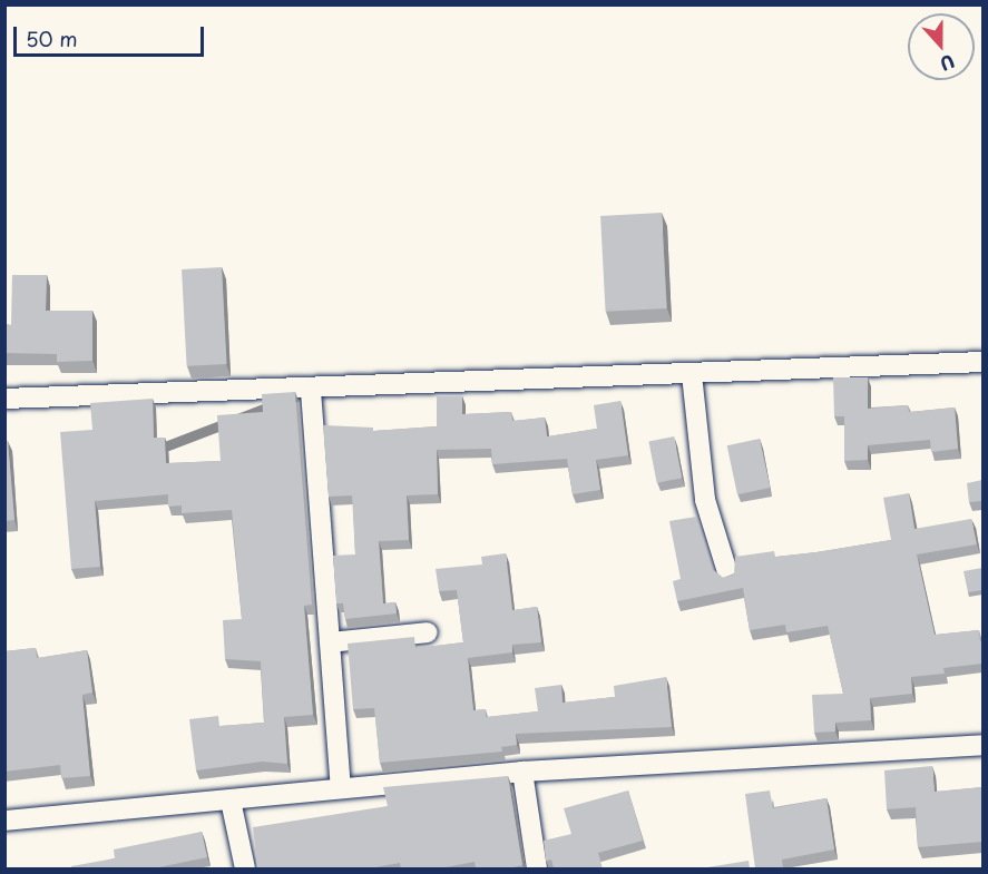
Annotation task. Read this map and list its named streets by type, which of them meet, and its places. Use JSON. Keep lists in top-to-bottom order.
{
  "scale_bar": "50 m",
  "north": "bottom"
}
